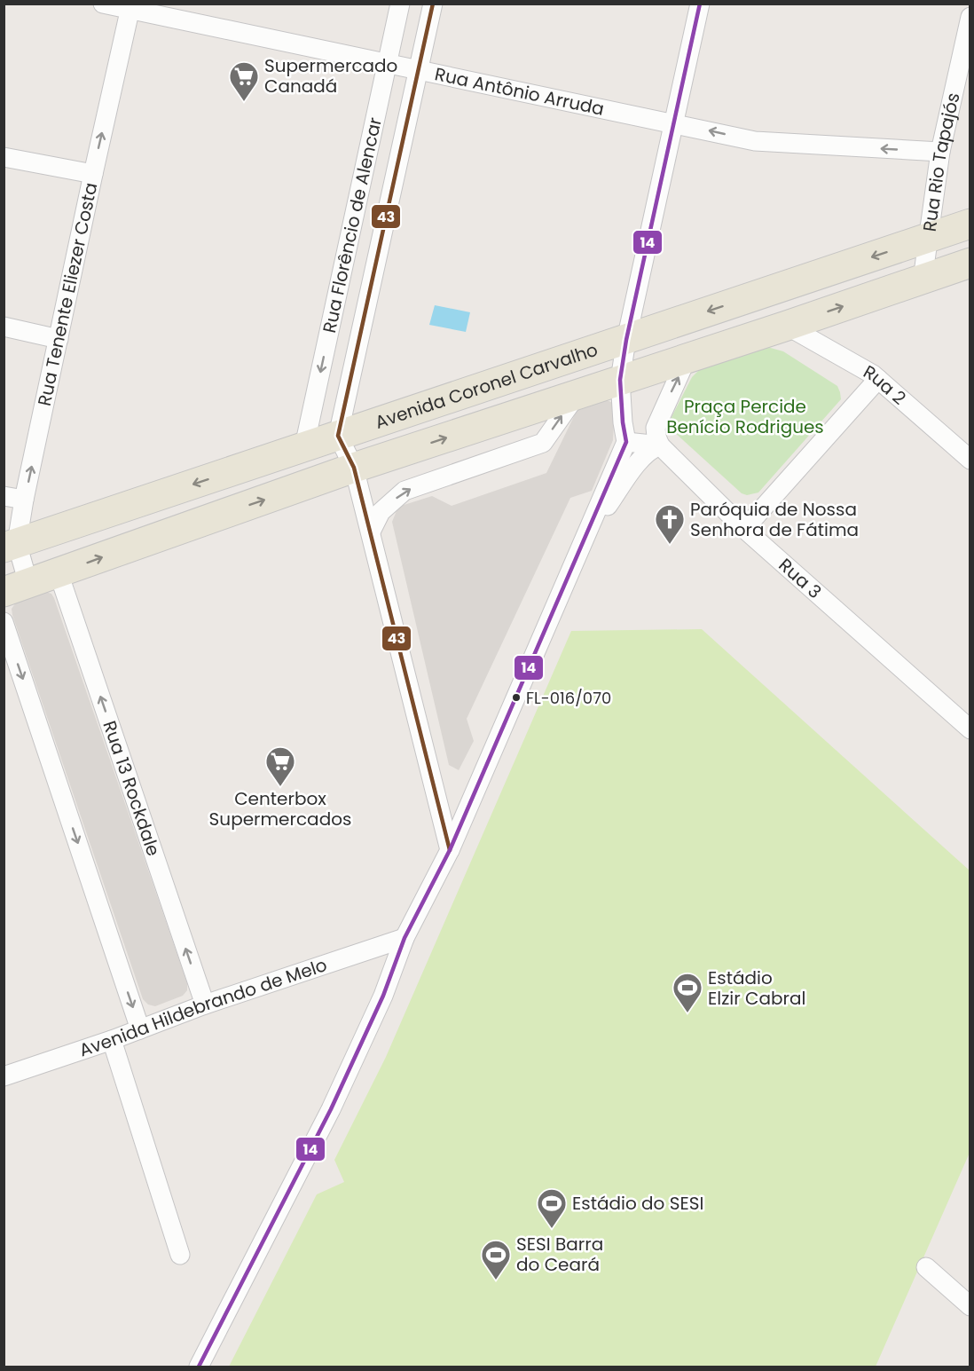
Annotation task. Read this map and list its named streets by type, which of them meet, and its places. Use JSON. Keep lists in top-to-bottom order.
{
  "streets": {
    "main road": ["Avenida Coronel Carvalho"],
    "street": [
      "Rua Antônio Arruda",
      "Rua Rio Tapajós",
      "Rua Florêncio de Alencar",
      "Rua Tenente Eliezer Costa",
      "Rua 2",
      "Rua 3",
      "Rua 13 Rockdale",
      "Avenida Hildebrando de Melo"
    ]
  },
  "crossings": [
    ["Rua Antônio Arruda", "Rua Rio Tapajós"],
    ["Rua Antônio Arruda", "Rua Florêncio de Alencar"],
    ["Rua Antônio Arruda", "Rua Tenente Eliezer Costa"],
    ["Rua Rio Tapajós", "Avenida Coronel Carvalho"],
    ["Rua Florêncio de Alencar", "Avenida Coronel Carvalho"],
    ["Rua Tenente Eliezer Costa", "Avenida Coronel Carvalho"],
    ["Avenida Coronel Carvalho", "Rua 2"],
    ["Avenida Coronel Carvalho", "Rua 13 Rockdale"],
    ["Rua 13 Rockdale", "Avenida Hildebrando de Melo"]
  ],
  "one_way": ["Rua Tenente Eliezer Costa"],
  "parks": ["Praça Percide Benício Rodrigues"],
  "places": {
    "supermarket": ["Supermercado Canadá", "Centerbox Supermercados"],
    "church": ["Paróquia de Nossa Senhora de Fátima"],
    "other": ["FL-016/070"],
    "sports": ["Estádio Elzir Cabral", "Estádio do SESI", "SESI Barra do Ceará"]
  },
  "lines": ["transit line 43", "transit line 14"]
}
